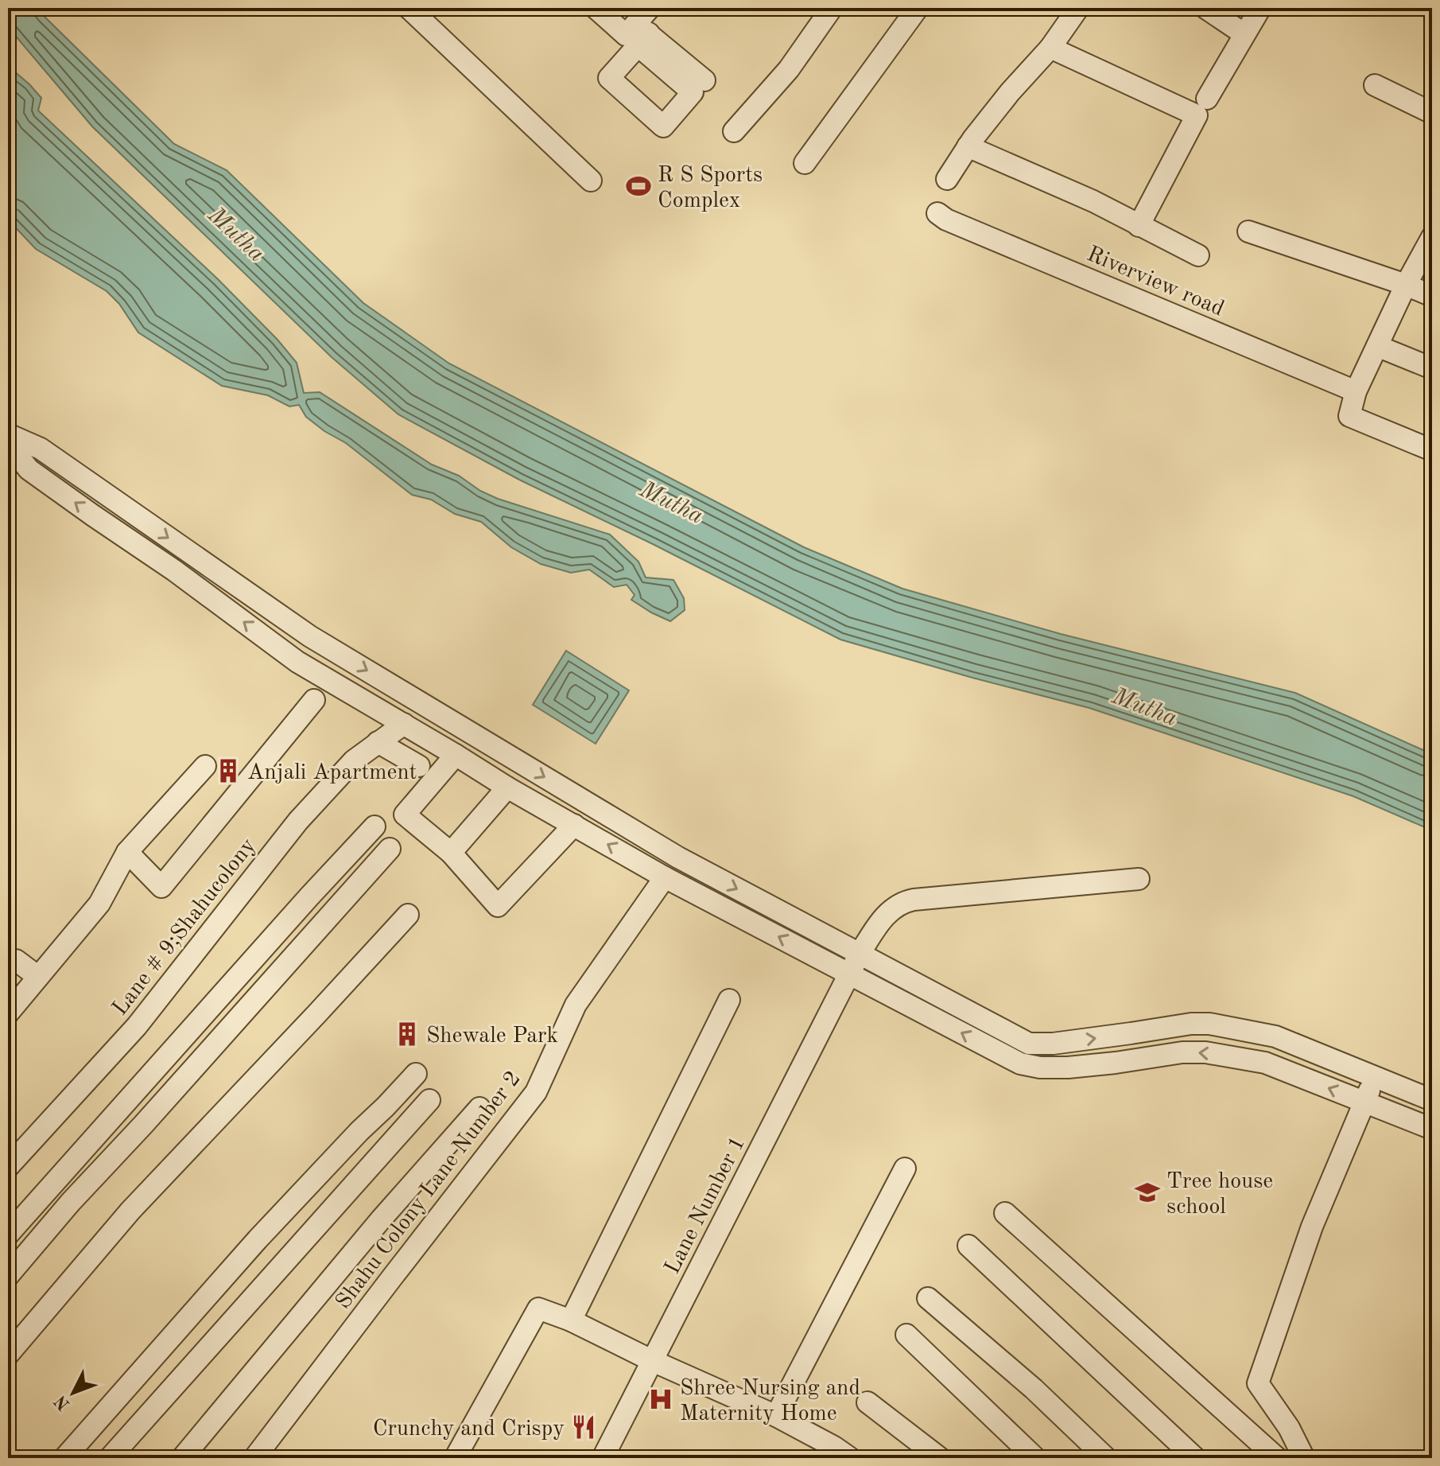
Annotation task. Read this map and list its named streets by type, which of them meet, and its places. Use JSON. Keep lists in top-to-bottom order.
{
  "streets": {
    "street": [
      "Riverview road",
      "Lane # 9;Shahucolony",
      "Shahu Colony Lane Number 2",
      "Lane Number 1"
    ]
  },
  "water": ["Mutha"],
  "places": {
    "sports": ["R S Sports Complex"],
    "building": ["Anjali Apartment", "Shewale Park"],
    "school or university": ["Tree house school"],
    "hospital": ["Shree Nursing and Maternity Home"],
    "restaurant": ["Crunchy and Crispy"]
  },
  "north": "bottom left"
}
